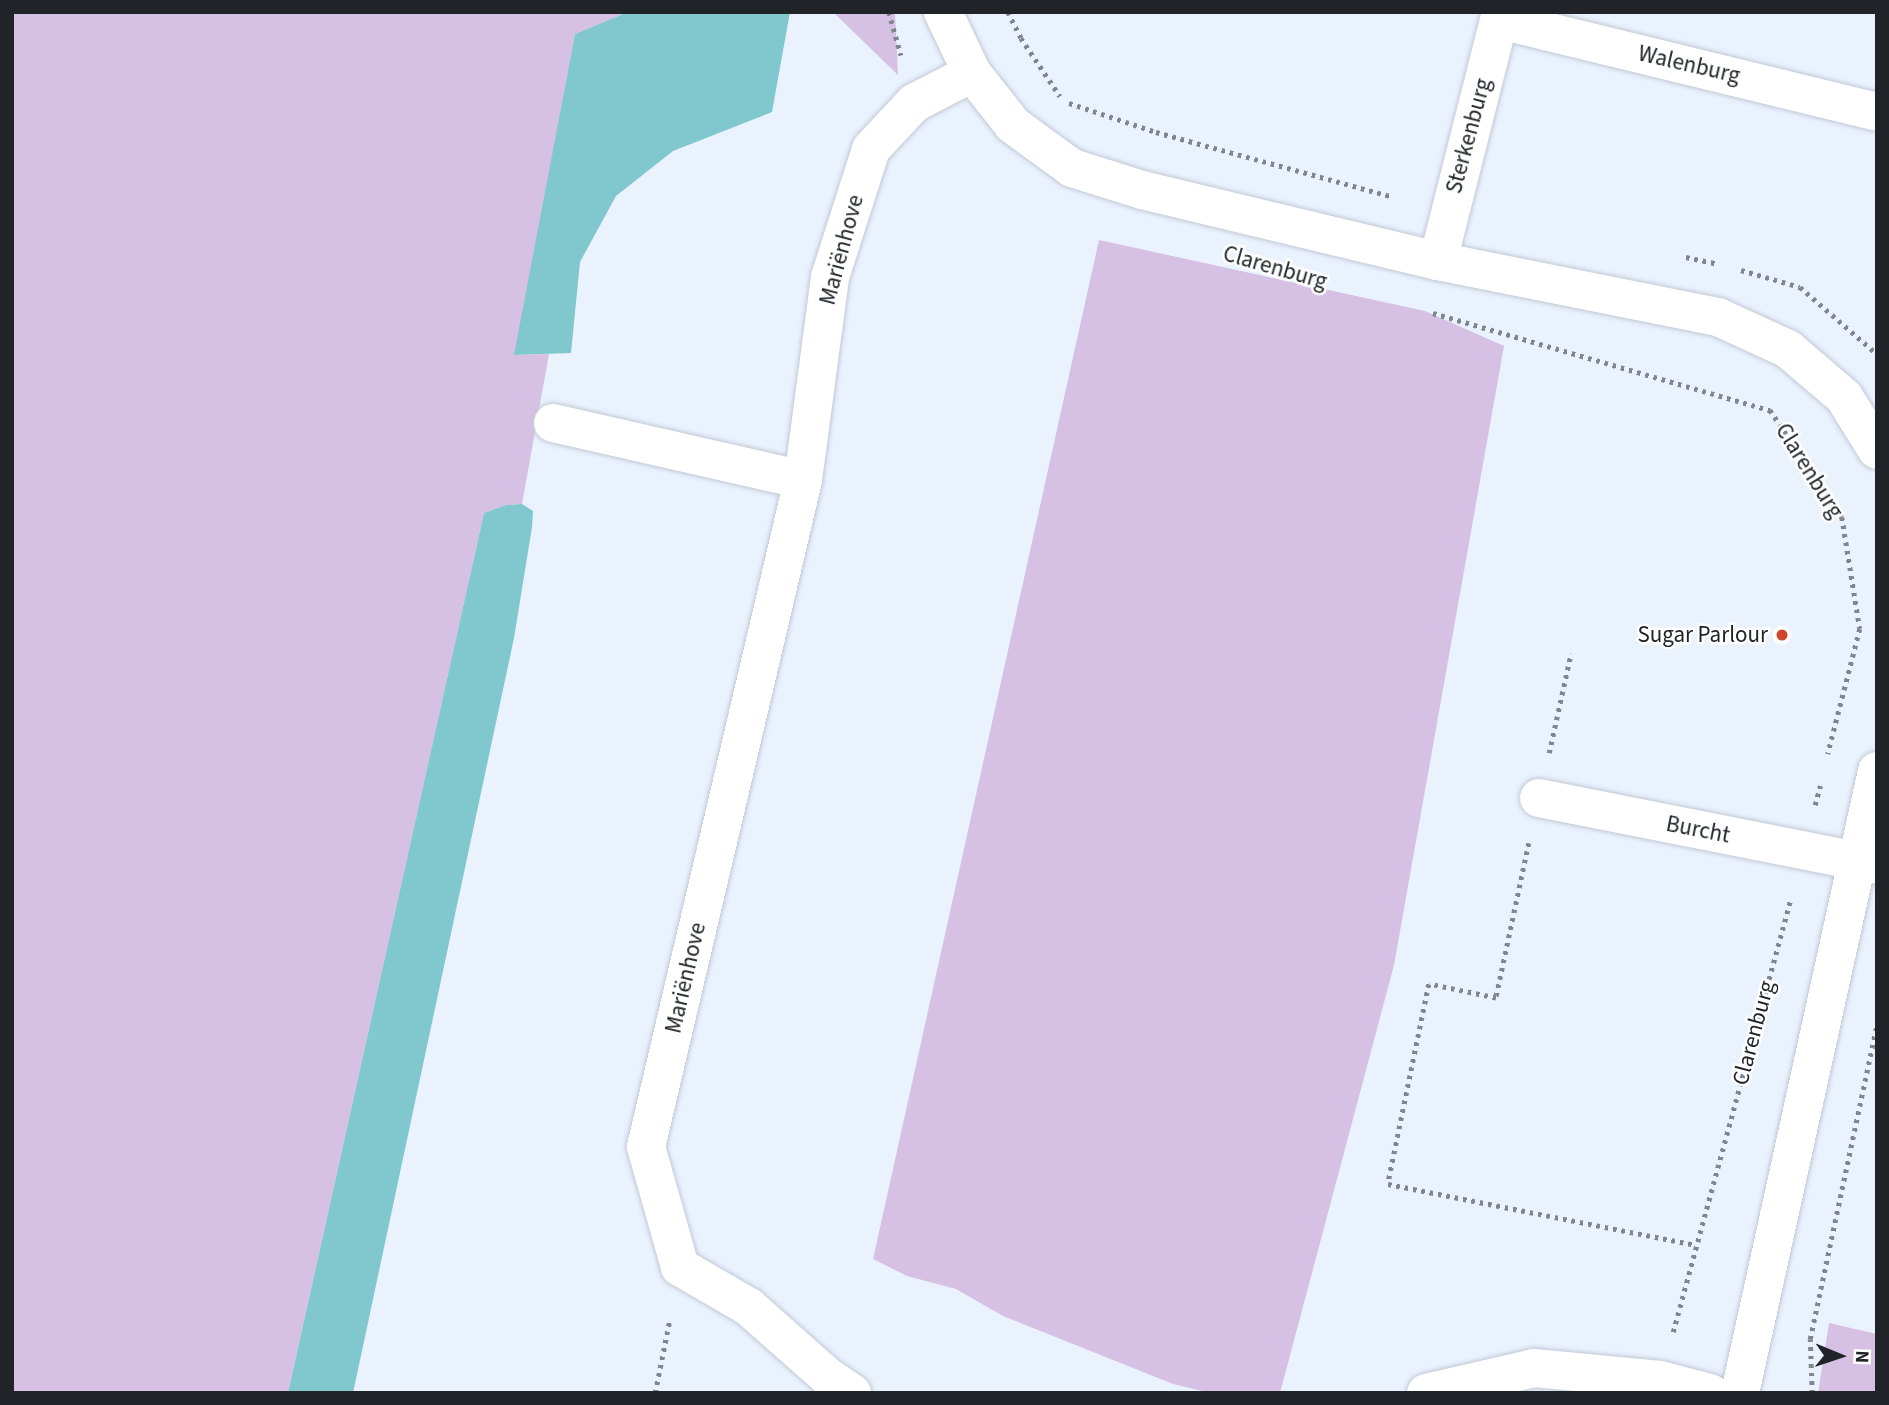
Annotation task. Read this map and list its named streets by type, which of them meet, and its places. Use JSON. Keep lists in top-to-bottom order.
{
  "streets": {
    "street": [
      "Walenburg",
      "Sterkenburg",
      "Mariënhove",
      "Clarenburg",
      "Burcht"
    ]
  },
  "crossings": [
    ["Walenburg", "Sterkenburg"],
    ["Sterkenburg", "Clarenburg"],
    ["Mariënhove", "Clarenburg"],
    ["Clarenburg", "Burcht"]
  ],
  "places": ["Sugar Parlour"],
  "north": "right"
}
